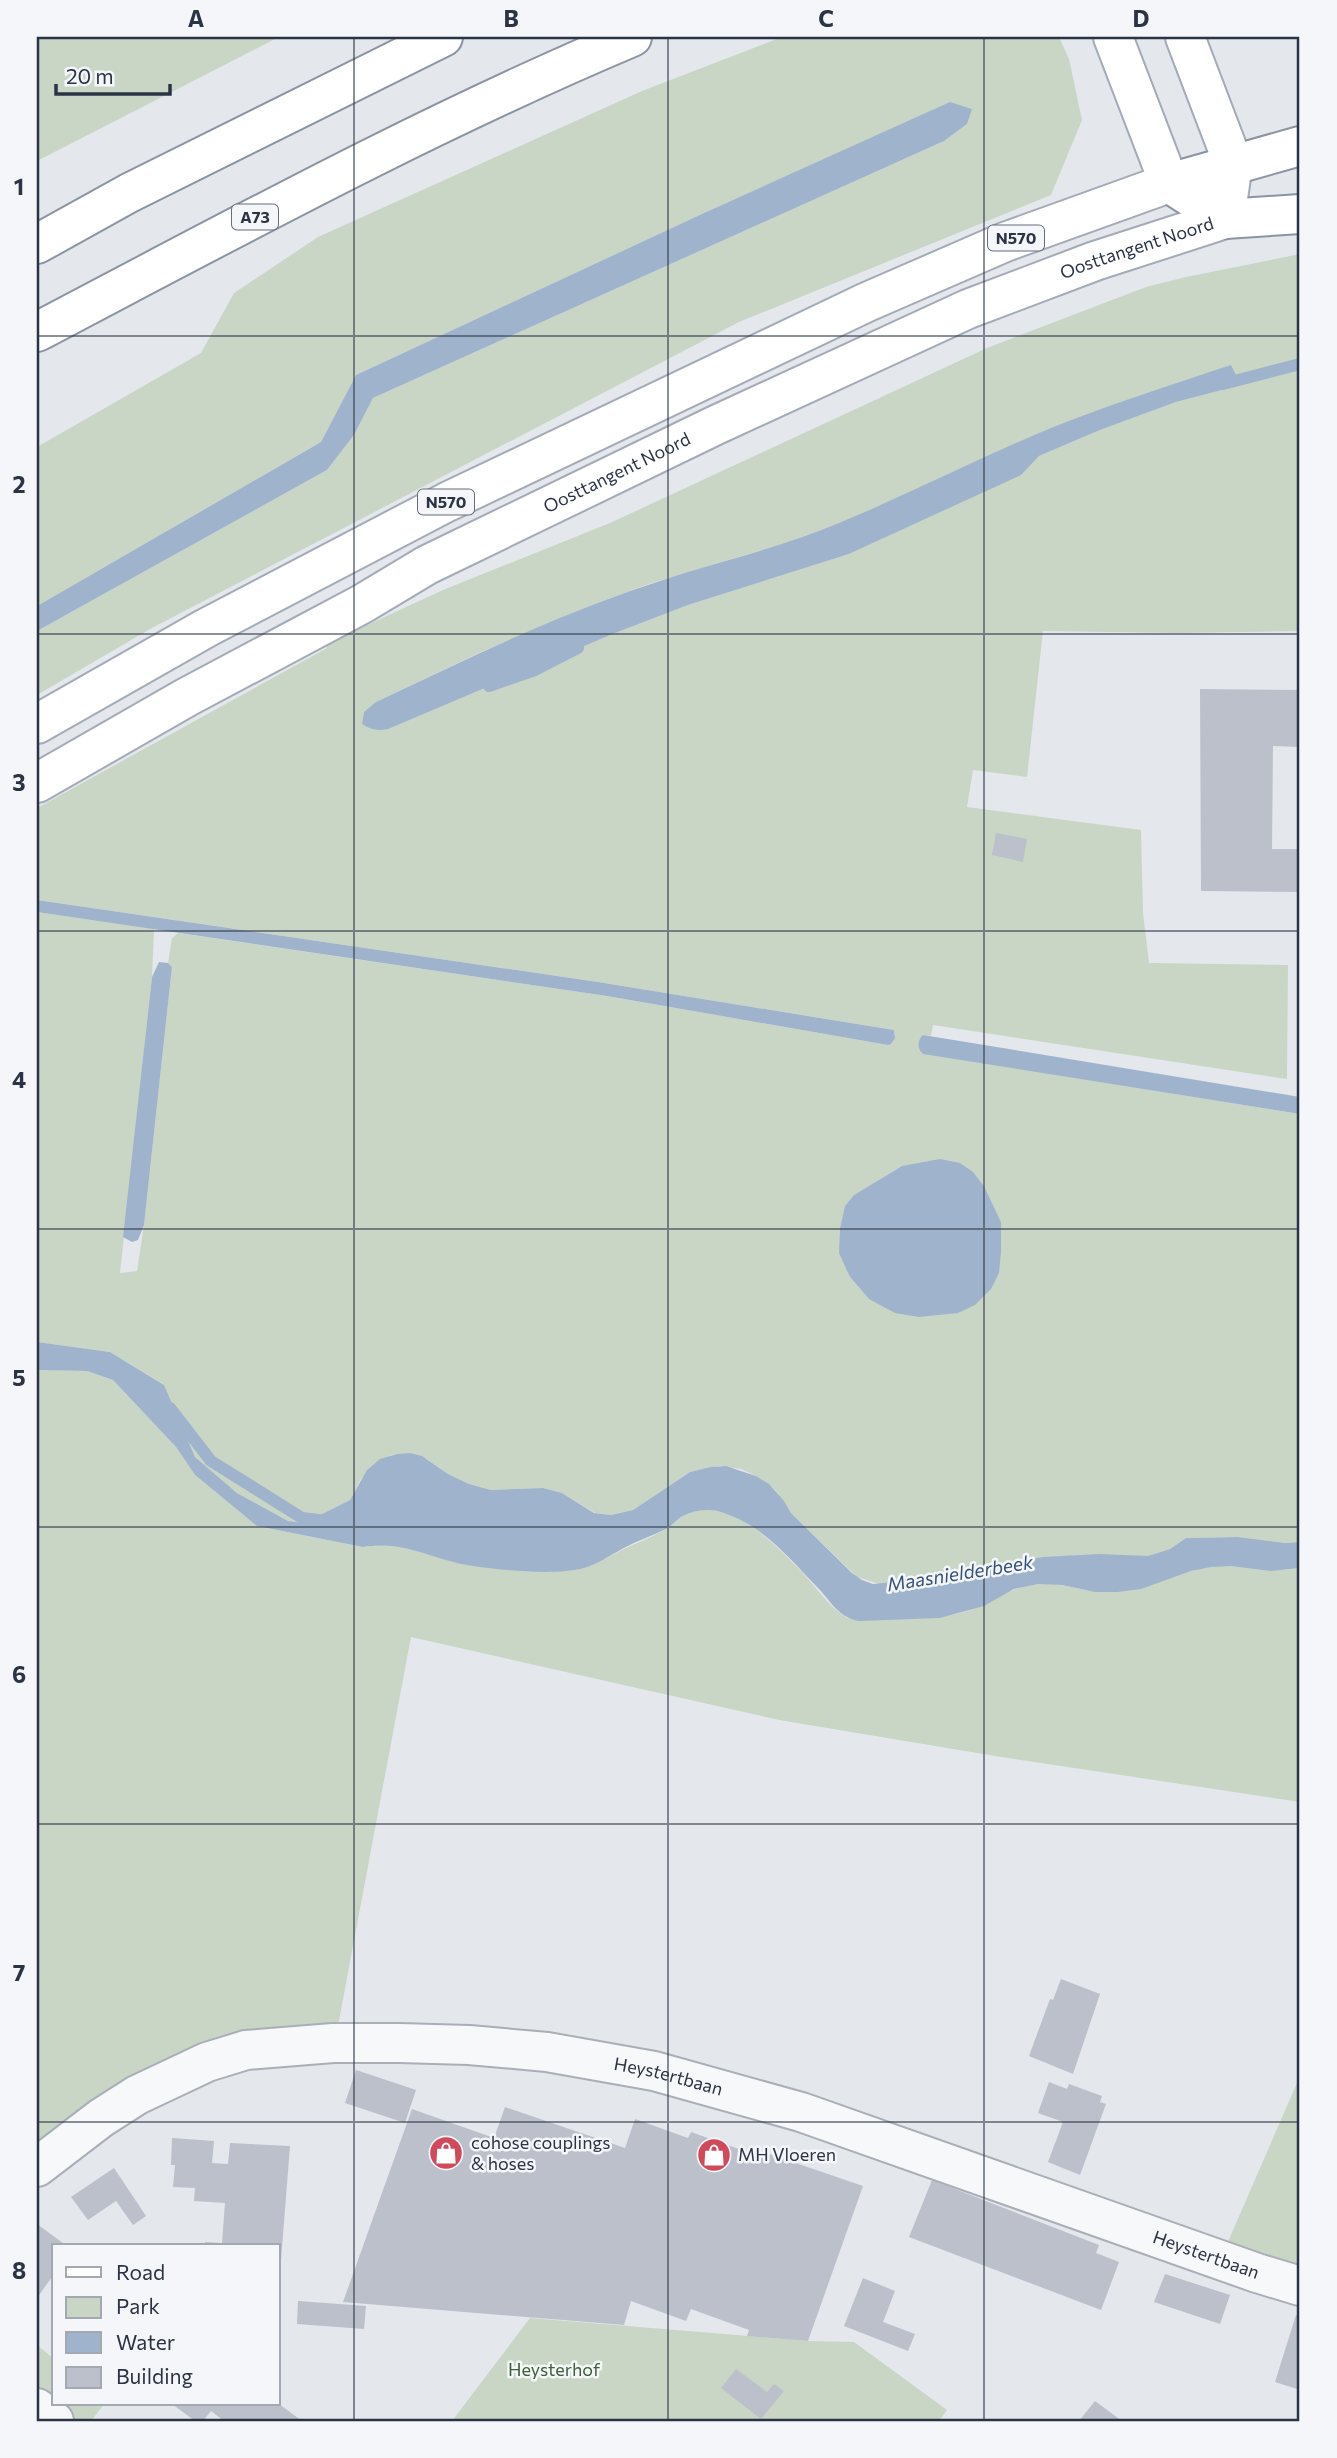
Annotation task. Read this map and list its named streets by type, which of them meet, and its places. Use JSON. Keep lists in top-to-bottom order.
{
  "streets": {
    "main road": ["A73", "N570", "Oosttangent Noord"],
    "street": ["Heystertbaan"]
  },
  "water": ["Maasnielderbeek"],
  "parks": ["Heysterhof"],
  "places": {
    "shop": ["cohose couplings & hoses", "MH Vloeren"]
  },
  "legend": [
    "Road",
    "Park",
    "Water",
    "Building"
  ],
  "scale_bar": "20 m",
  "grid": {
    "columns": [
      "A",
      "B",
      "C",
      "D"
    ],
    "rows": [
      "1",
      "2",
      "3",
      "4",
      "5",
      "6",
      "7",
      "8"
    ]
  }
}
